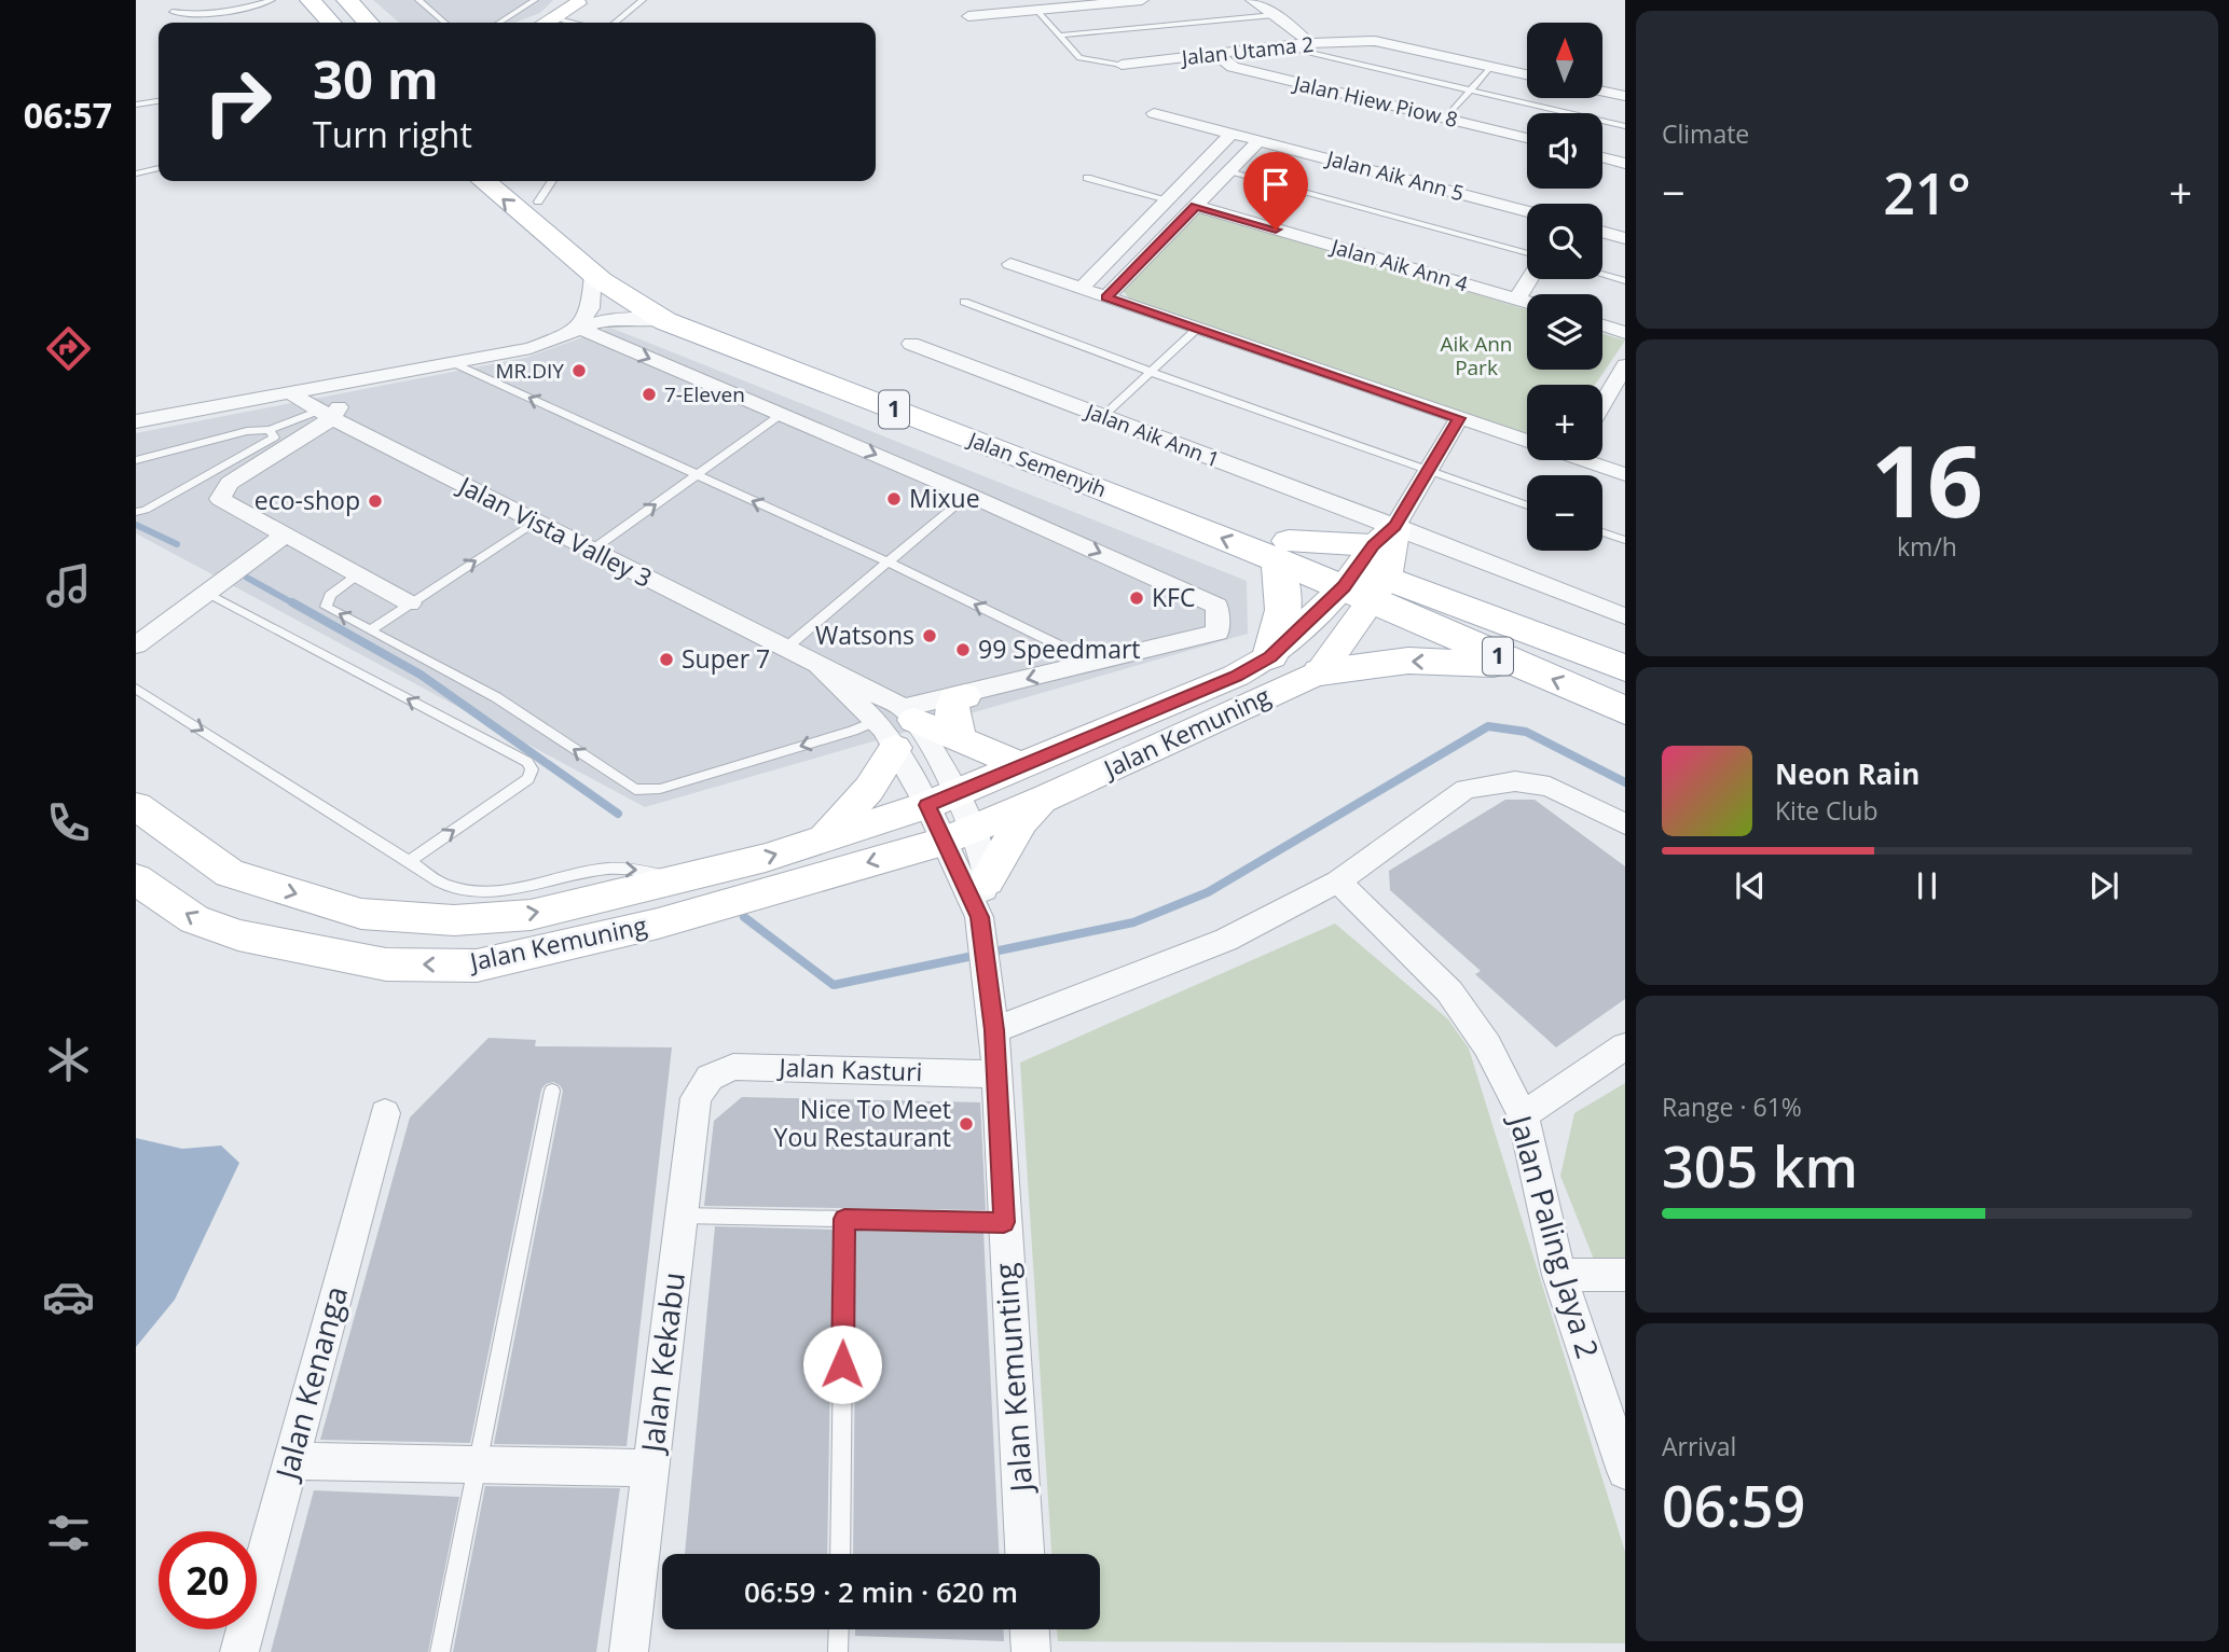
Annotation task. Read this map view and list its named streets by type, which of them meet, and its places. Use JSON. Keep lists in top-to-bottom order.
{
  "streets": {
    "main road": ["1", "Jalan Semenyih"],
    "street": [
      "Jalan Utama 2",
      "Jalan Hiew Piow 8",
      "Jalan Aik Ann 5",
      "Jalan Aik Ann 4",
      "Jalan Aik Ann 1",
      "Jalan Vista Valley 3",
      "Jalan Kemuning",
      "Jalan Kasturi",
      "Jalan Paling Jaya 2",
      "Jalan Kekabu",
      "Jalan Kemunting",
      "Jalan Kenanga"
    ]
  },
  "crossings": [
    ["Jalan Utama 2", "Jalan Hiew Piow 8"],
    ["Jalan Aik Ann 1", "Jalan Semenyih"],
    ["Jalan Aik Ann 1", "Jalan Kemuning"],
    ["Jalan Semenyih", "Jalan Kemuning"],
    ["Jalan Vista Valley 3", "Jalan Kemuning"],
    ["Jalan Kasturi", "Jalan Kekabu"],
    ["Jalan Kasturi", "Jalan Kemunting"]
  ],
  "parks": ["Aik Ann Park"],
  "places": [
    "MR.DIY",
    "7-Eleven",
    "Mixue",
    "eco-shop",
    "KFC",
    "Watsons",
    "99 Speedmart",
    "Super 7",
    "Nice To Meet You Restaurant"
  ],
  "north": "top",
  "page": {
    "tabs": "06:57",
    "tile": [
      "Climate",
      ["16", "km/h"],
      ["Range · 61%", "305 km"],
      ["Arrival", "06:59"]
    ],
    "map_buttons": ["+", "−"],
    "turn": ["30 m", "Turn right"],
    "heat": ["−", "21°", "+"],
    "song": ["Neon Rain", "Kite Club"],
    "limit": "20",
    "trip": "06:59 · 2 min · 620 m"
  }
}
